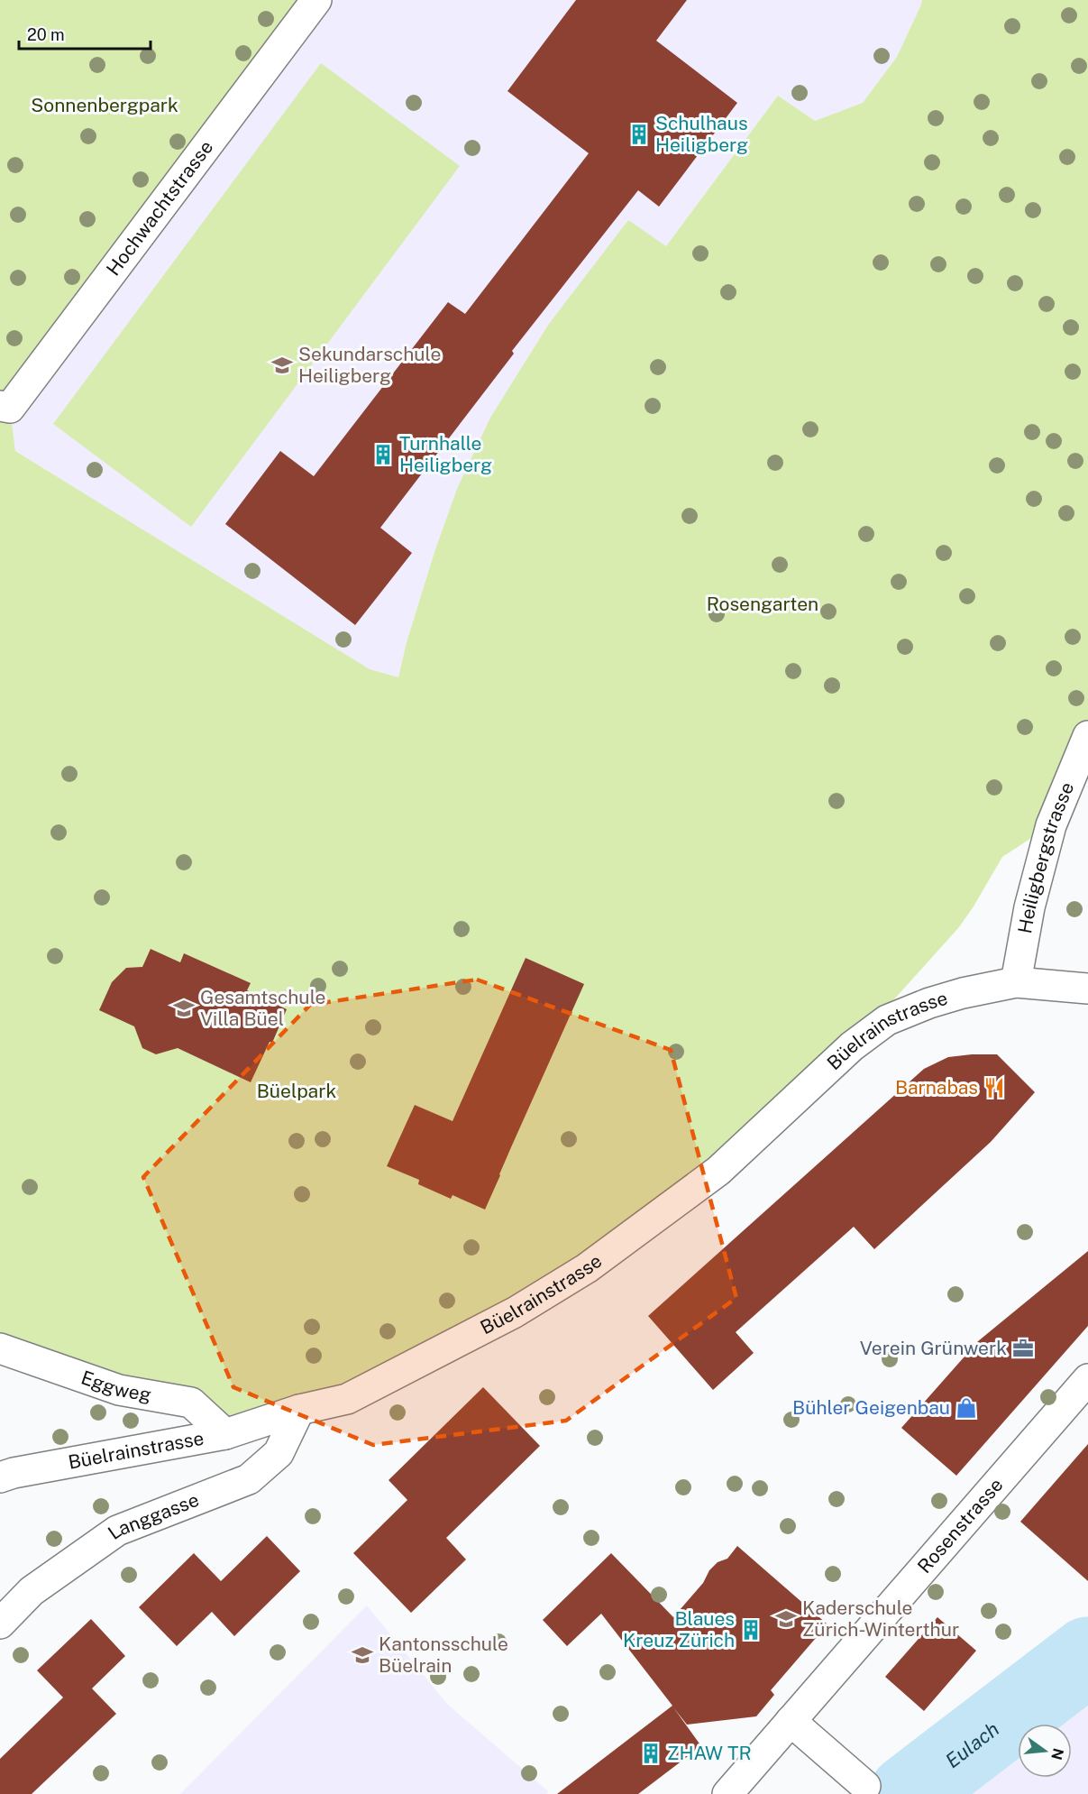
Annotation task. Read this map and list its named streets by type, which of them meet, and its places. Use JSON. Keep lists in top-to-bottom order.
{
  "streets": {
    "street": [
      "Hochwachtstrasse",
      "Heiligbergstrasse",
      "Büelrainstrasse",
      "Eggweg",
      "Langgasse",
      "Rosenstrasse"
    ]
  },
  "crossings": [
    ["Heiligbergstrasse", "Büelrainstrasse"],
    ["Büelrainstrasse", "Eggweg"],
    ["Büelrainstrasse", "Langgasse"]
  ],
  "water": ["Eulach"],
  "parks": ["Sonnenbergpark", "Rosengarten", "Büelpark"],
  "places": {
    "building": [
      "Schulhaus Heiligberg",
      "Turnhalle Heiligberg",
      "Blaues Kreuz Zürich",
      "ZHAW TR"
    ],
    "school or university": [
      "Sekundarschule Heiligberg",
      "Gesamtschule Villa Büel",
      "Kaderschule Zürich-Winterthur",
      "Kantonsschule Büelrain"
    ],
    "restaurant": ["Barnabas"],
    "office": ["Verein Grünwerk"],
    "shop": ["Bühler Geigenbau"]
  },
  "scale_bar": "20 m",
  "north": "right"
}
